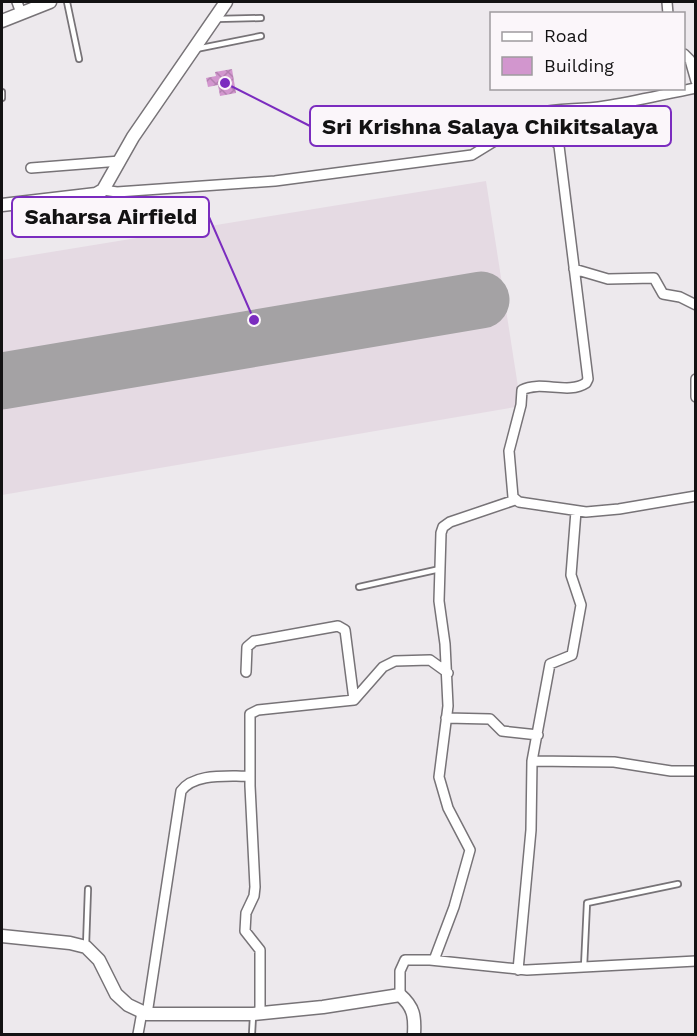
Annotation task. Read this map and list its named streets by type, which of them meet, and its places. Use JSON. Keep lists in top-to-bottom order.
{
  "places": ["Sri Krishna Salaya Chikitsalaya", "Saharsa Airfield"],
  "legend": ["Road", "Building"]
}
